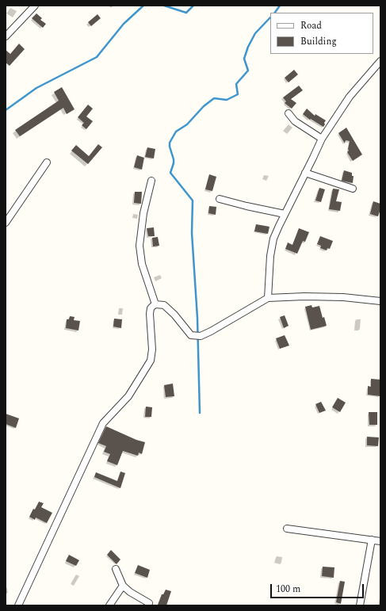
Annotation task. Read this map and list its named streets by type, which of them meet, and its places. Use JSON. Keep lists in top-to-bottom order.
{
  "legend": ["Road", "Building"],
  "scale_bar": "100 m"
}
